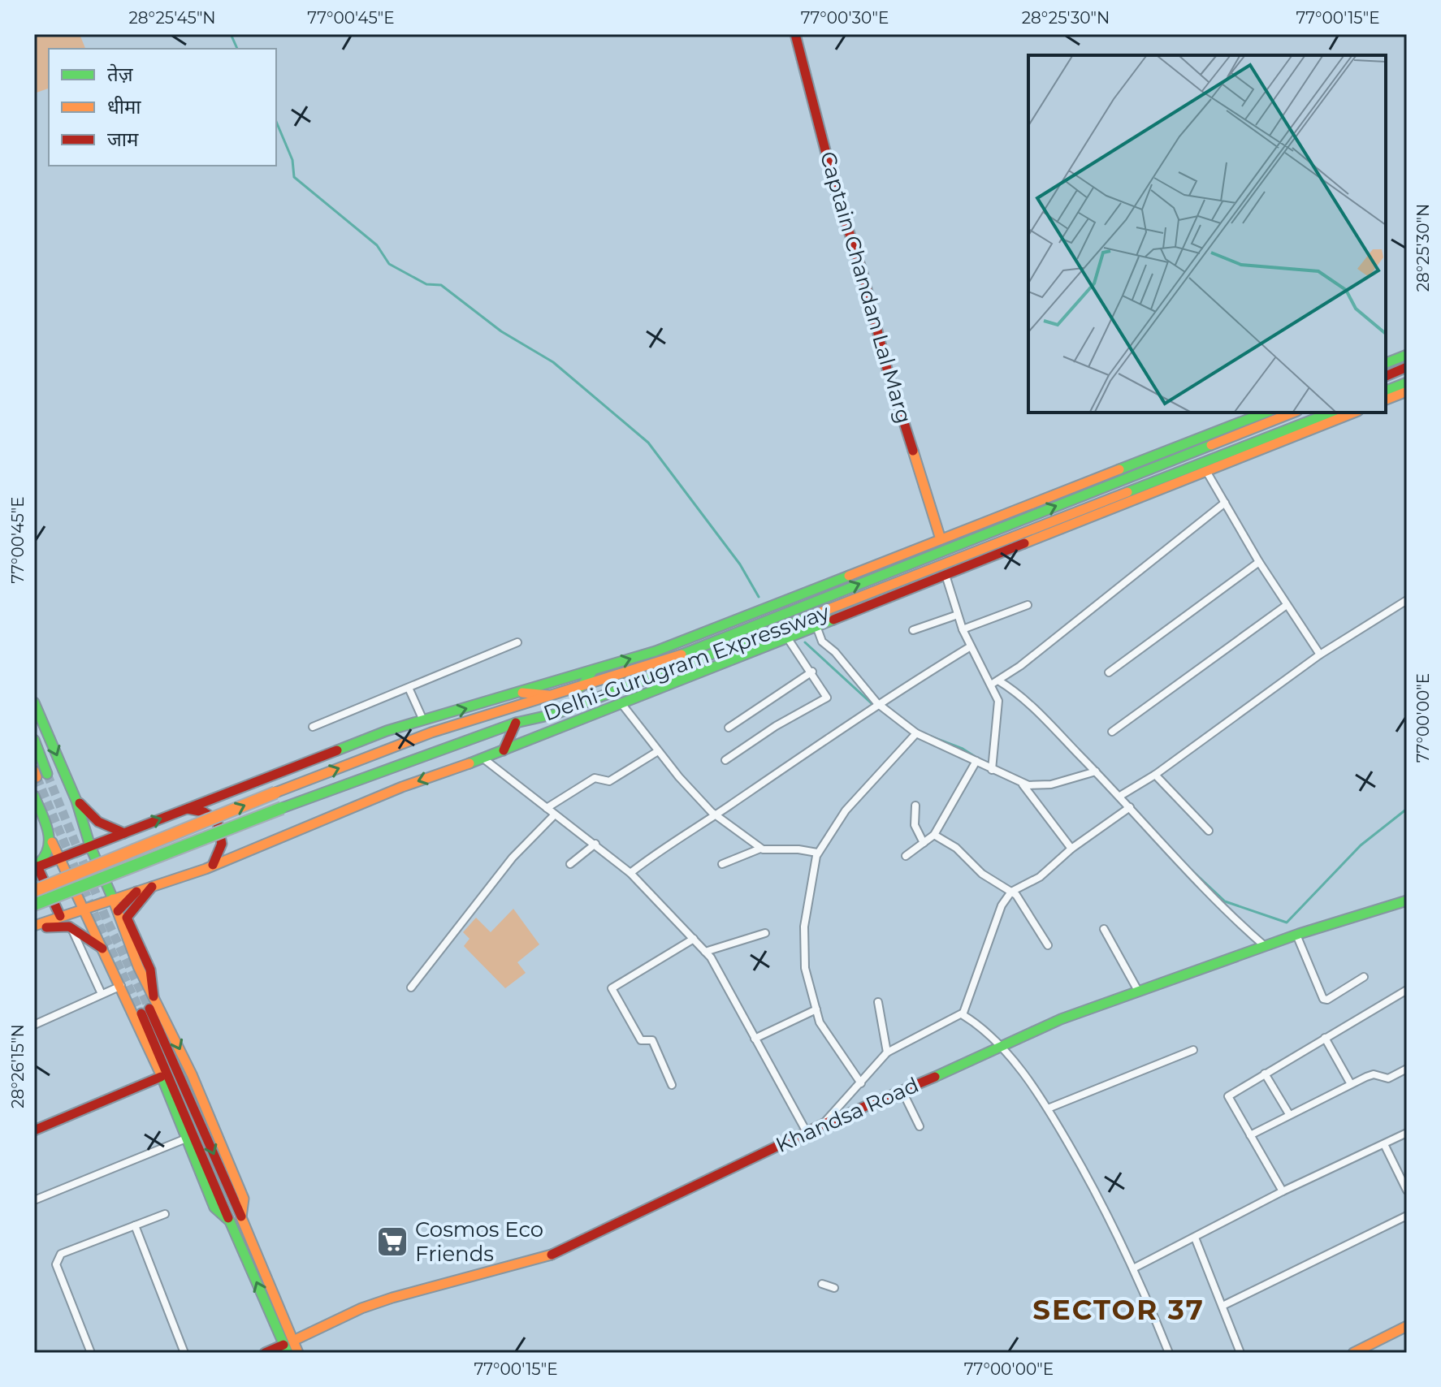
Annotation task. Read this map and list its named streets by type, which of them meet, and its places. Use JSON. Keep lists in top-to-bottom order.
{
  "streets": {
    "main road": ["Captain Chandan Lal Marg", "Delhi-Gurugram Expressway", "Khandsa Road"]
  },
  "districts": ["SECTOR 37"],
  "places": {
    "supermarket": ["Cosmos Eco Friends"]
  },
  "legend": ["तेज़", "धीमा", "जाम"],
  "coordinates": [
    "28°25'45\"N",
    "77°00'45\"E",
    "77°00'30\"E",
    "28°25'30\"N",
    "77°00'15\"E",
    "77°00'00\"E",
    "28°26'15\"N"
  ]
}
